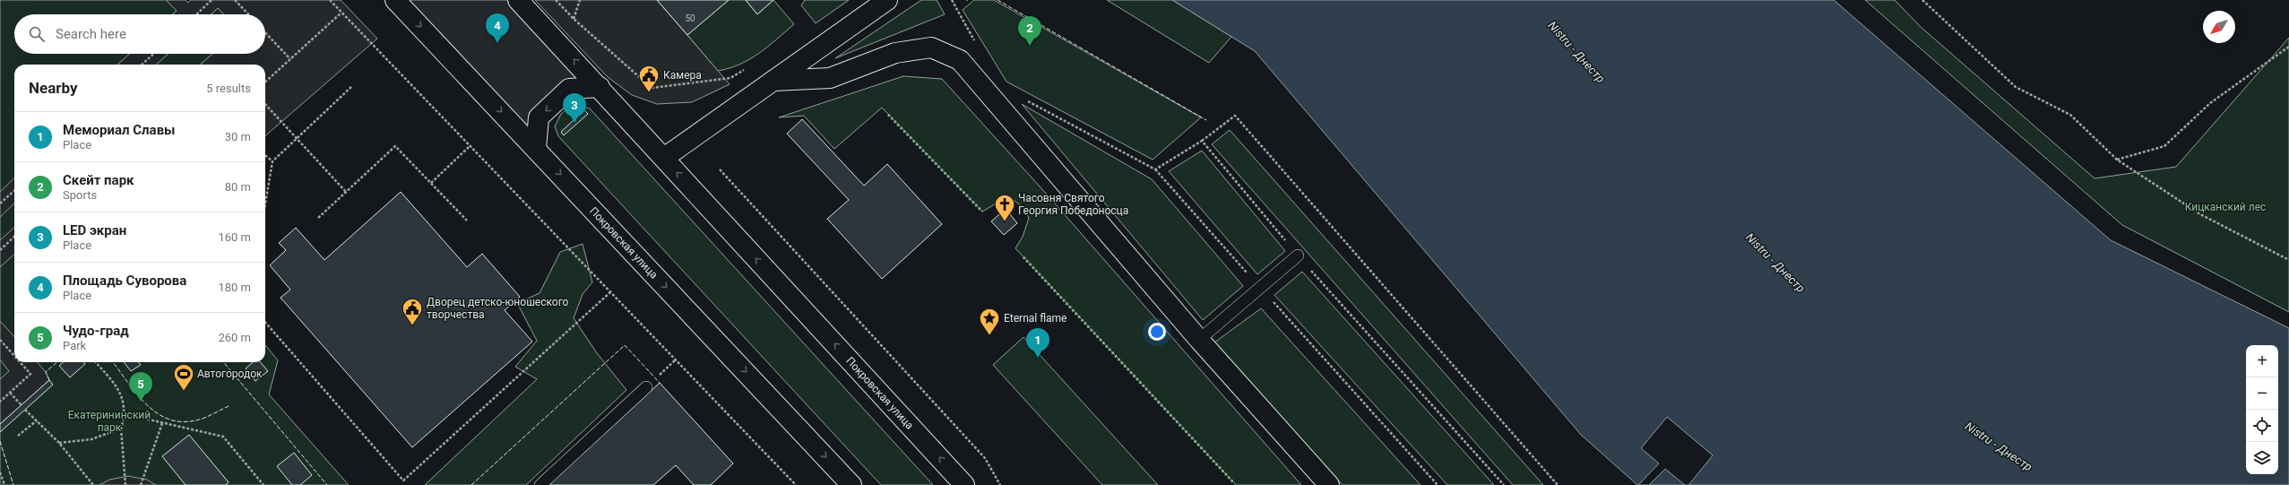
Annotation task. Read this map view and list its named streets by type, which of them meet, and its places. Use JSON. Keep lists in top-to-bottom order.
{
  "streets": {
    "main road": ["Покровская улица"]
  },
  "water": ["Nistru - Днестр"],
  "parks": ["Кицканский лес", "Екатерининский парк"],
  "places": {
    "public building": ["Камера", "Дворец детско-юношеского творчества"],
    "church": ["Часовня Святого Георгия Победоносца"],
    "place": ["Eternal flame"],
    "sports": ["Автогородок"]
  },
  "house_numbers": ["50"],
  "north": "bottom left",
  "page": {
    "pins": [
      "4",
      "2",
      "3",
      "1",
      "5"
    ],
    "search": "Search here",
    "heading": ["Nearby", "5 results"],
    "list": [
      {
        "mark": "1",
        "name": "Мемориал Славы",
        "note": "Place",
        "value": "30 m"
      },
      {
        "mark": "2",
        "name": "Скейт парк",
        "note": "Sports",
        "value": "80 m"
      },
      {
        "mark": "3",
        "name": "LED экран",
        "note": "Place",
        "value": "160 m"
      },
      {
        "mark": "4",
        "name": "Площадь Суворова",
        "note": "Place",
        "value": "180 m"
      },
      {
        "mark": "5",
        "name": "Чудо-град",
        "note": "Park",
        "value": "260 m"
      }
    ],
    "map_buttons": ["+", "−"]
  }
}
